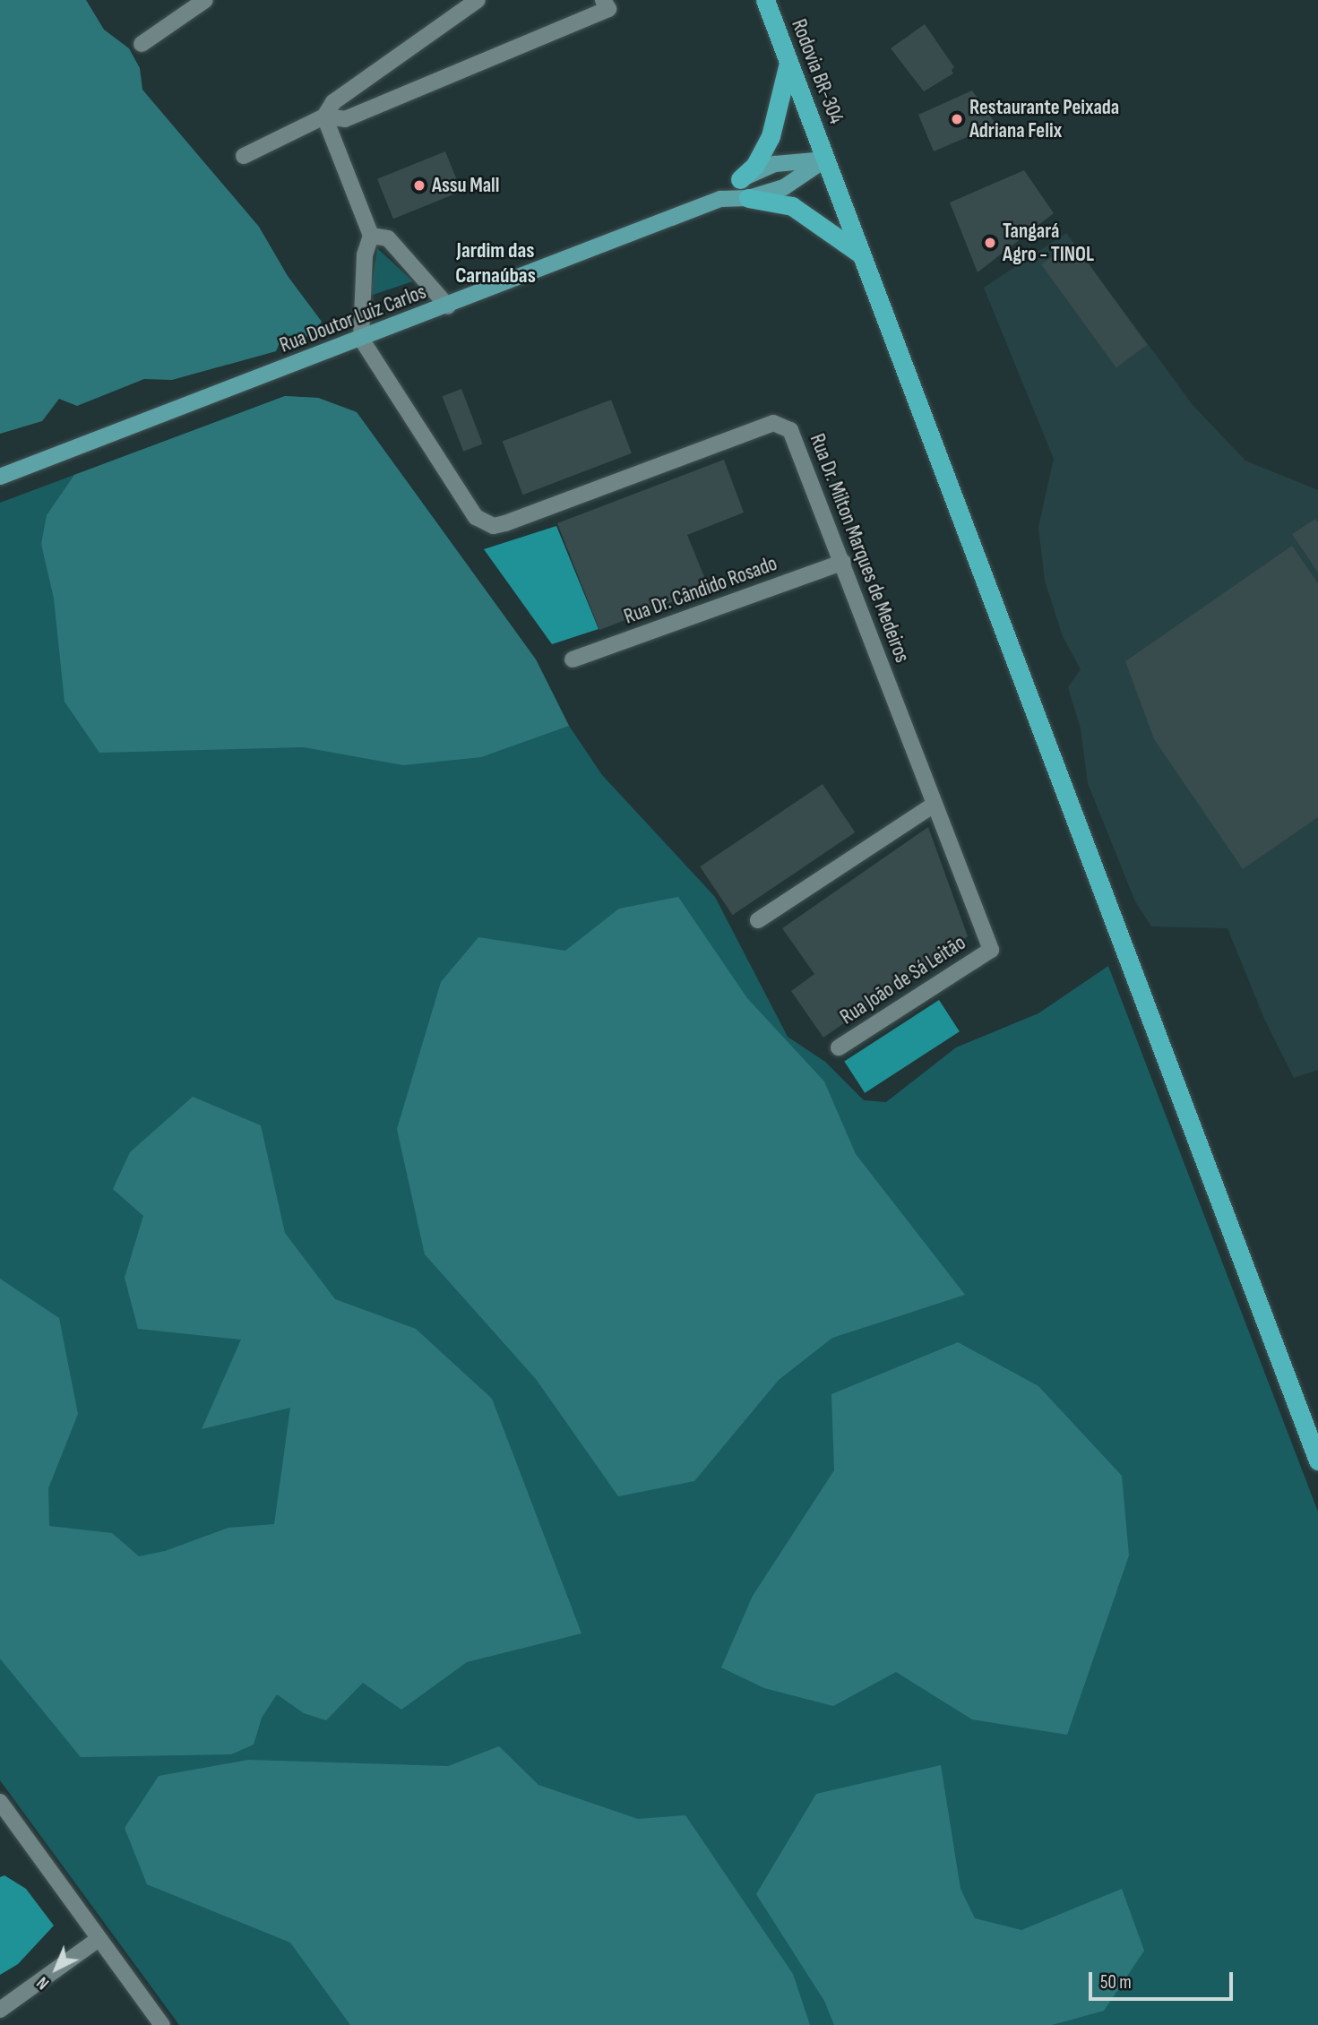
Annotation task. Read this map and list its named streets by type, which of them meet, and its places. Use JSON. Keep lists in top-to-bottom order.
{
  "streets": {
    "highway": ["Rodovia BR-304"],
    "main road": ["Rua Doutor Luiz Carlos"],
    "street": ["Rua Dr. Milton Marques de Medeiros", "Rua Dr. Cândido Rosado", "Rua João de Sá Leitão"]
  },
  "crossings": [
    ["Rua Doutor Luiz Carlos", "Rua Dr. Milton Marques de Medeiros"],
    ["Rua Dr. Milton Marques de Medeiros", "Rua Dr. Cândido Rosado"],
    ["Rua Dr. Milton Marques de Medeiros", "Rua João de Sá Leitão"]
  ],
  "districts": ["Jardim das Carnaúbas"],
  "places": ["Restaurante Peixada Adriana Felix", "Assu Mall", "Tangará Agro - TINOL"],
  "scale_bar": "50 m",
  "north": "bottom left"
}
